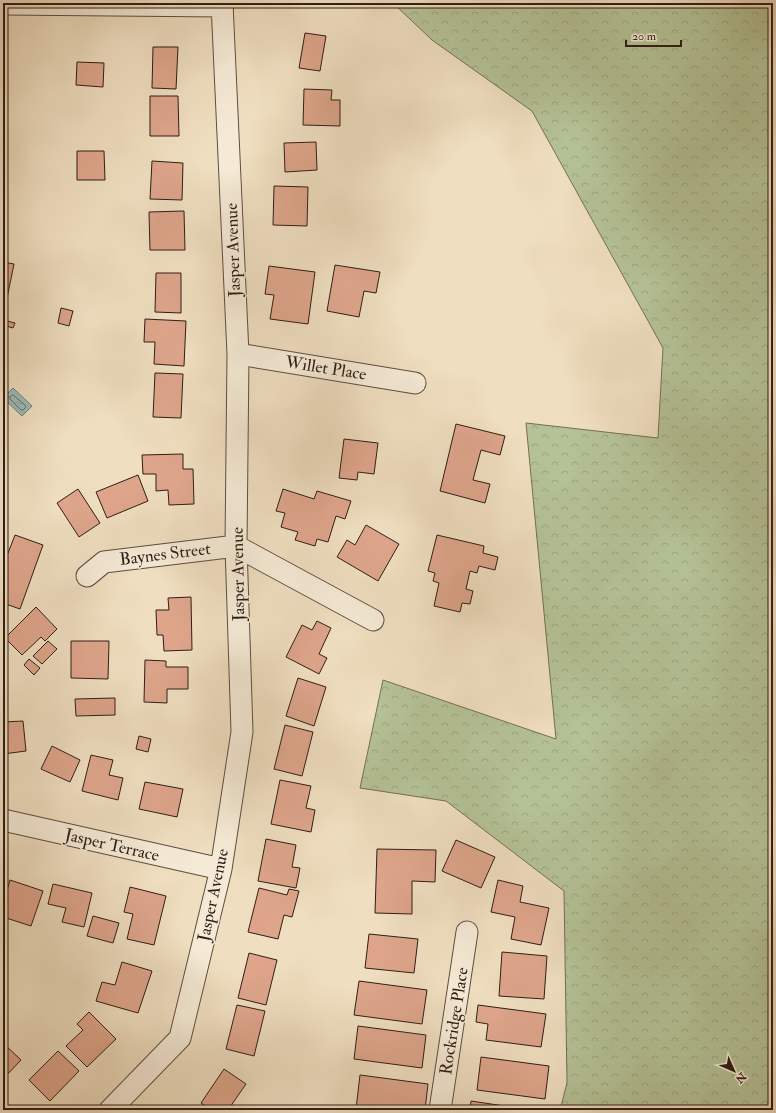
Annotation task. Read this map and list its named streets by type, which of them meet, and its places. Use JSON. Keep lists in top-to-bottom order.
{
  "streets": {
    "street": [
      "Jasper Avenue",
      "Willet Place",
      "Baynes Street",
      "Jasper Terrace",
      "Rockridge Place"
    ]
  },
  "crossings": [
    ["Jasper Avenue", "Willet Place"],
    ["Jasper Avenue", "Baynes Street"],
    ["Jasper Avenue", "Jasper Terrace"]
  ],
  "scale_bar": "20 m",
  "north": "bottom right"
}
